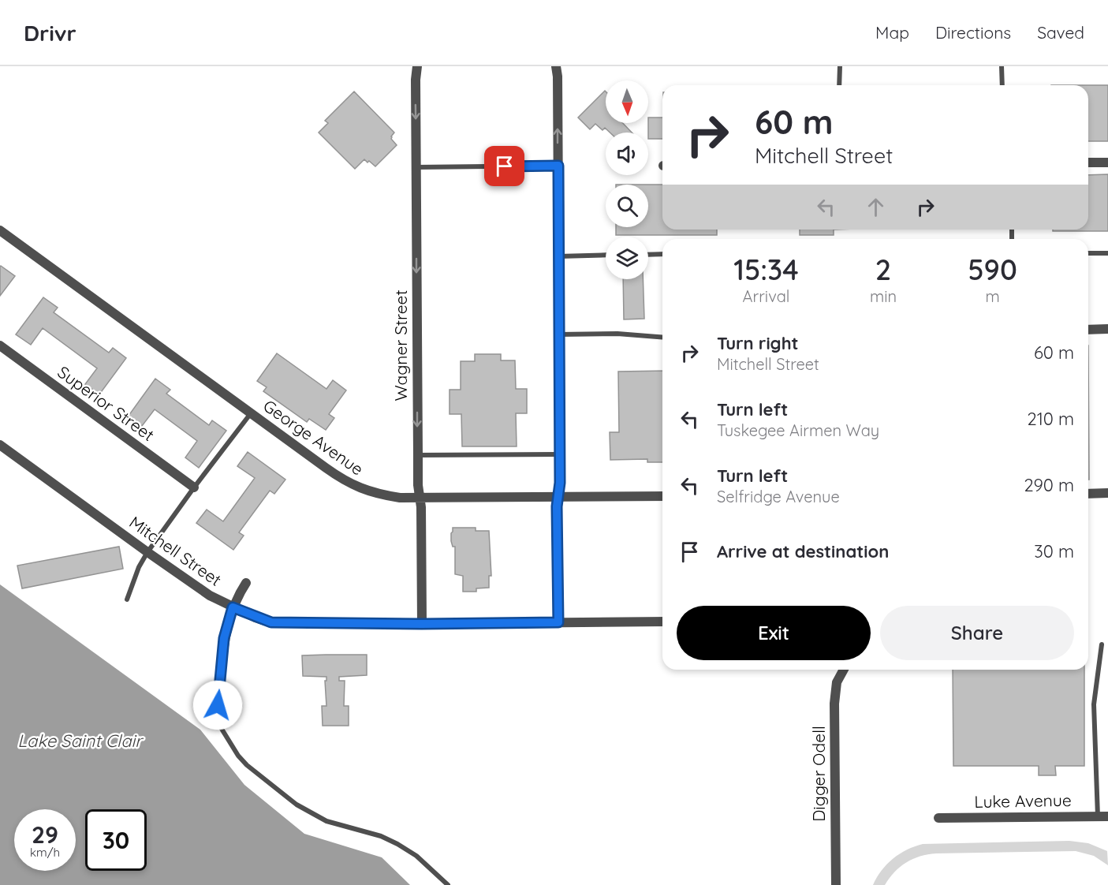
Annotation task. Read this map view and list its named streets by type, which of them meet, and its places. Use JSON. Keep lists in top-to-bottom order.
{
  "streets": {
    "street": [
      "Wagner Street",
      "Superior Street",
      "George Avenue",
      "Mitchell Street",
      "Digger Odell",
      "Luke Avenue"
    ]
  },
  "crossings": [
    ["Wagner Street", "George Avenue"],
    ["Wagner Street", "Mitchell Street"]
  ],
  "one_way": ["Wagner Street"],
  "water": ["Lake Saint Clair"],
  "north": "bottom",
  "page": {
    "header": "Drivr",
    "nav": ["Map", "Directions", "Saved"],
    "turn": ["60 m", "Mitchell Street"],
    "eta": [
      "15:34",
      "Arrival",
      "2",
      "min",
      "590",
      "m"
    ],
    "list": [
      {
        "name": "Turn right",
        "note": "Mitchell Street",
        "value": "60 m"
      },
      {
        "name": "Turn left",
        "note": "Tuskegee Airmen Way",
        "value": "210 m"
      },
      {
        "name": "Turn left",
        "note": "Selfridge Avenue",
        "value": "290 m"
      },
      {
        "name": "Arrive at destination",
        "value": "30 m"
      }
    ],
    "buttons": ["Exit", "Share"],
    "speed": "29 km/h",
    "limit": "30"
  }
}
